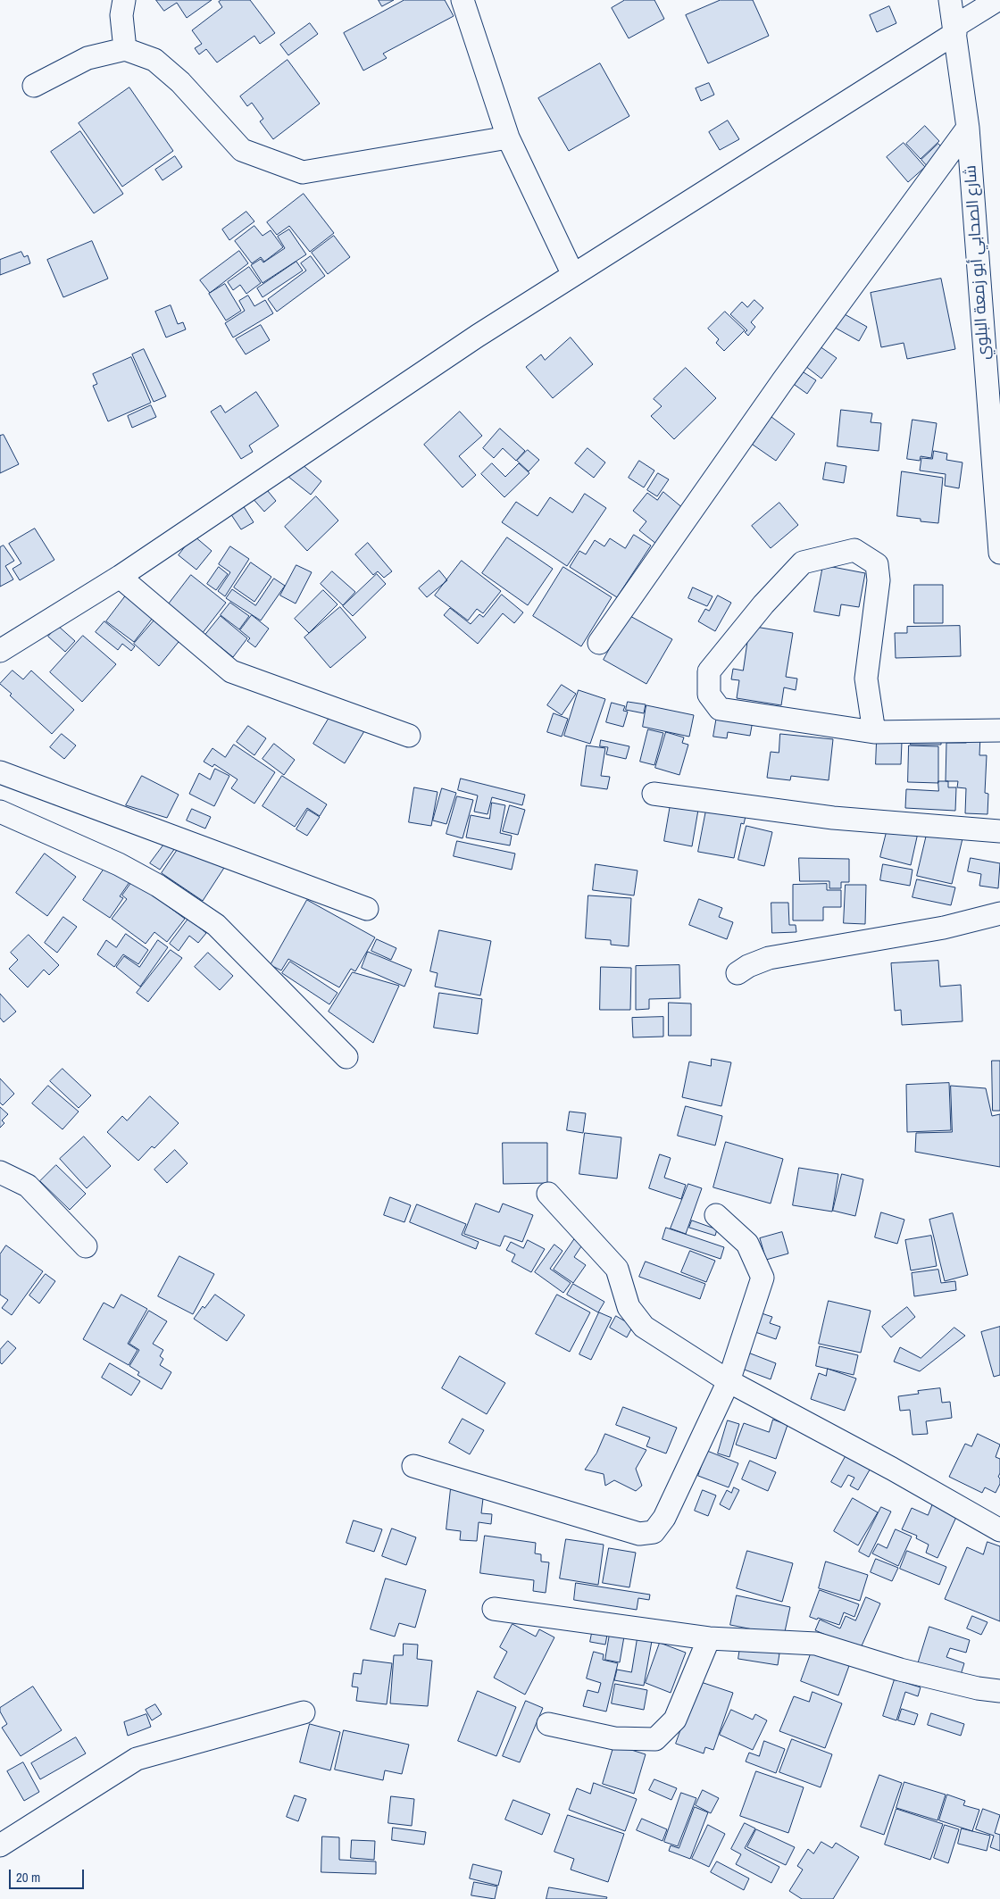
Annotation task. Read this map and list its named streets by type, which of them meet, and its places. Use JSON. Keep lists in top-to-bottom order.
{
  "streets": {
    "street": ["شارع الصحابي أبو زمعة البلوي"]
  },
  "scale_bar": "20 m"
}
